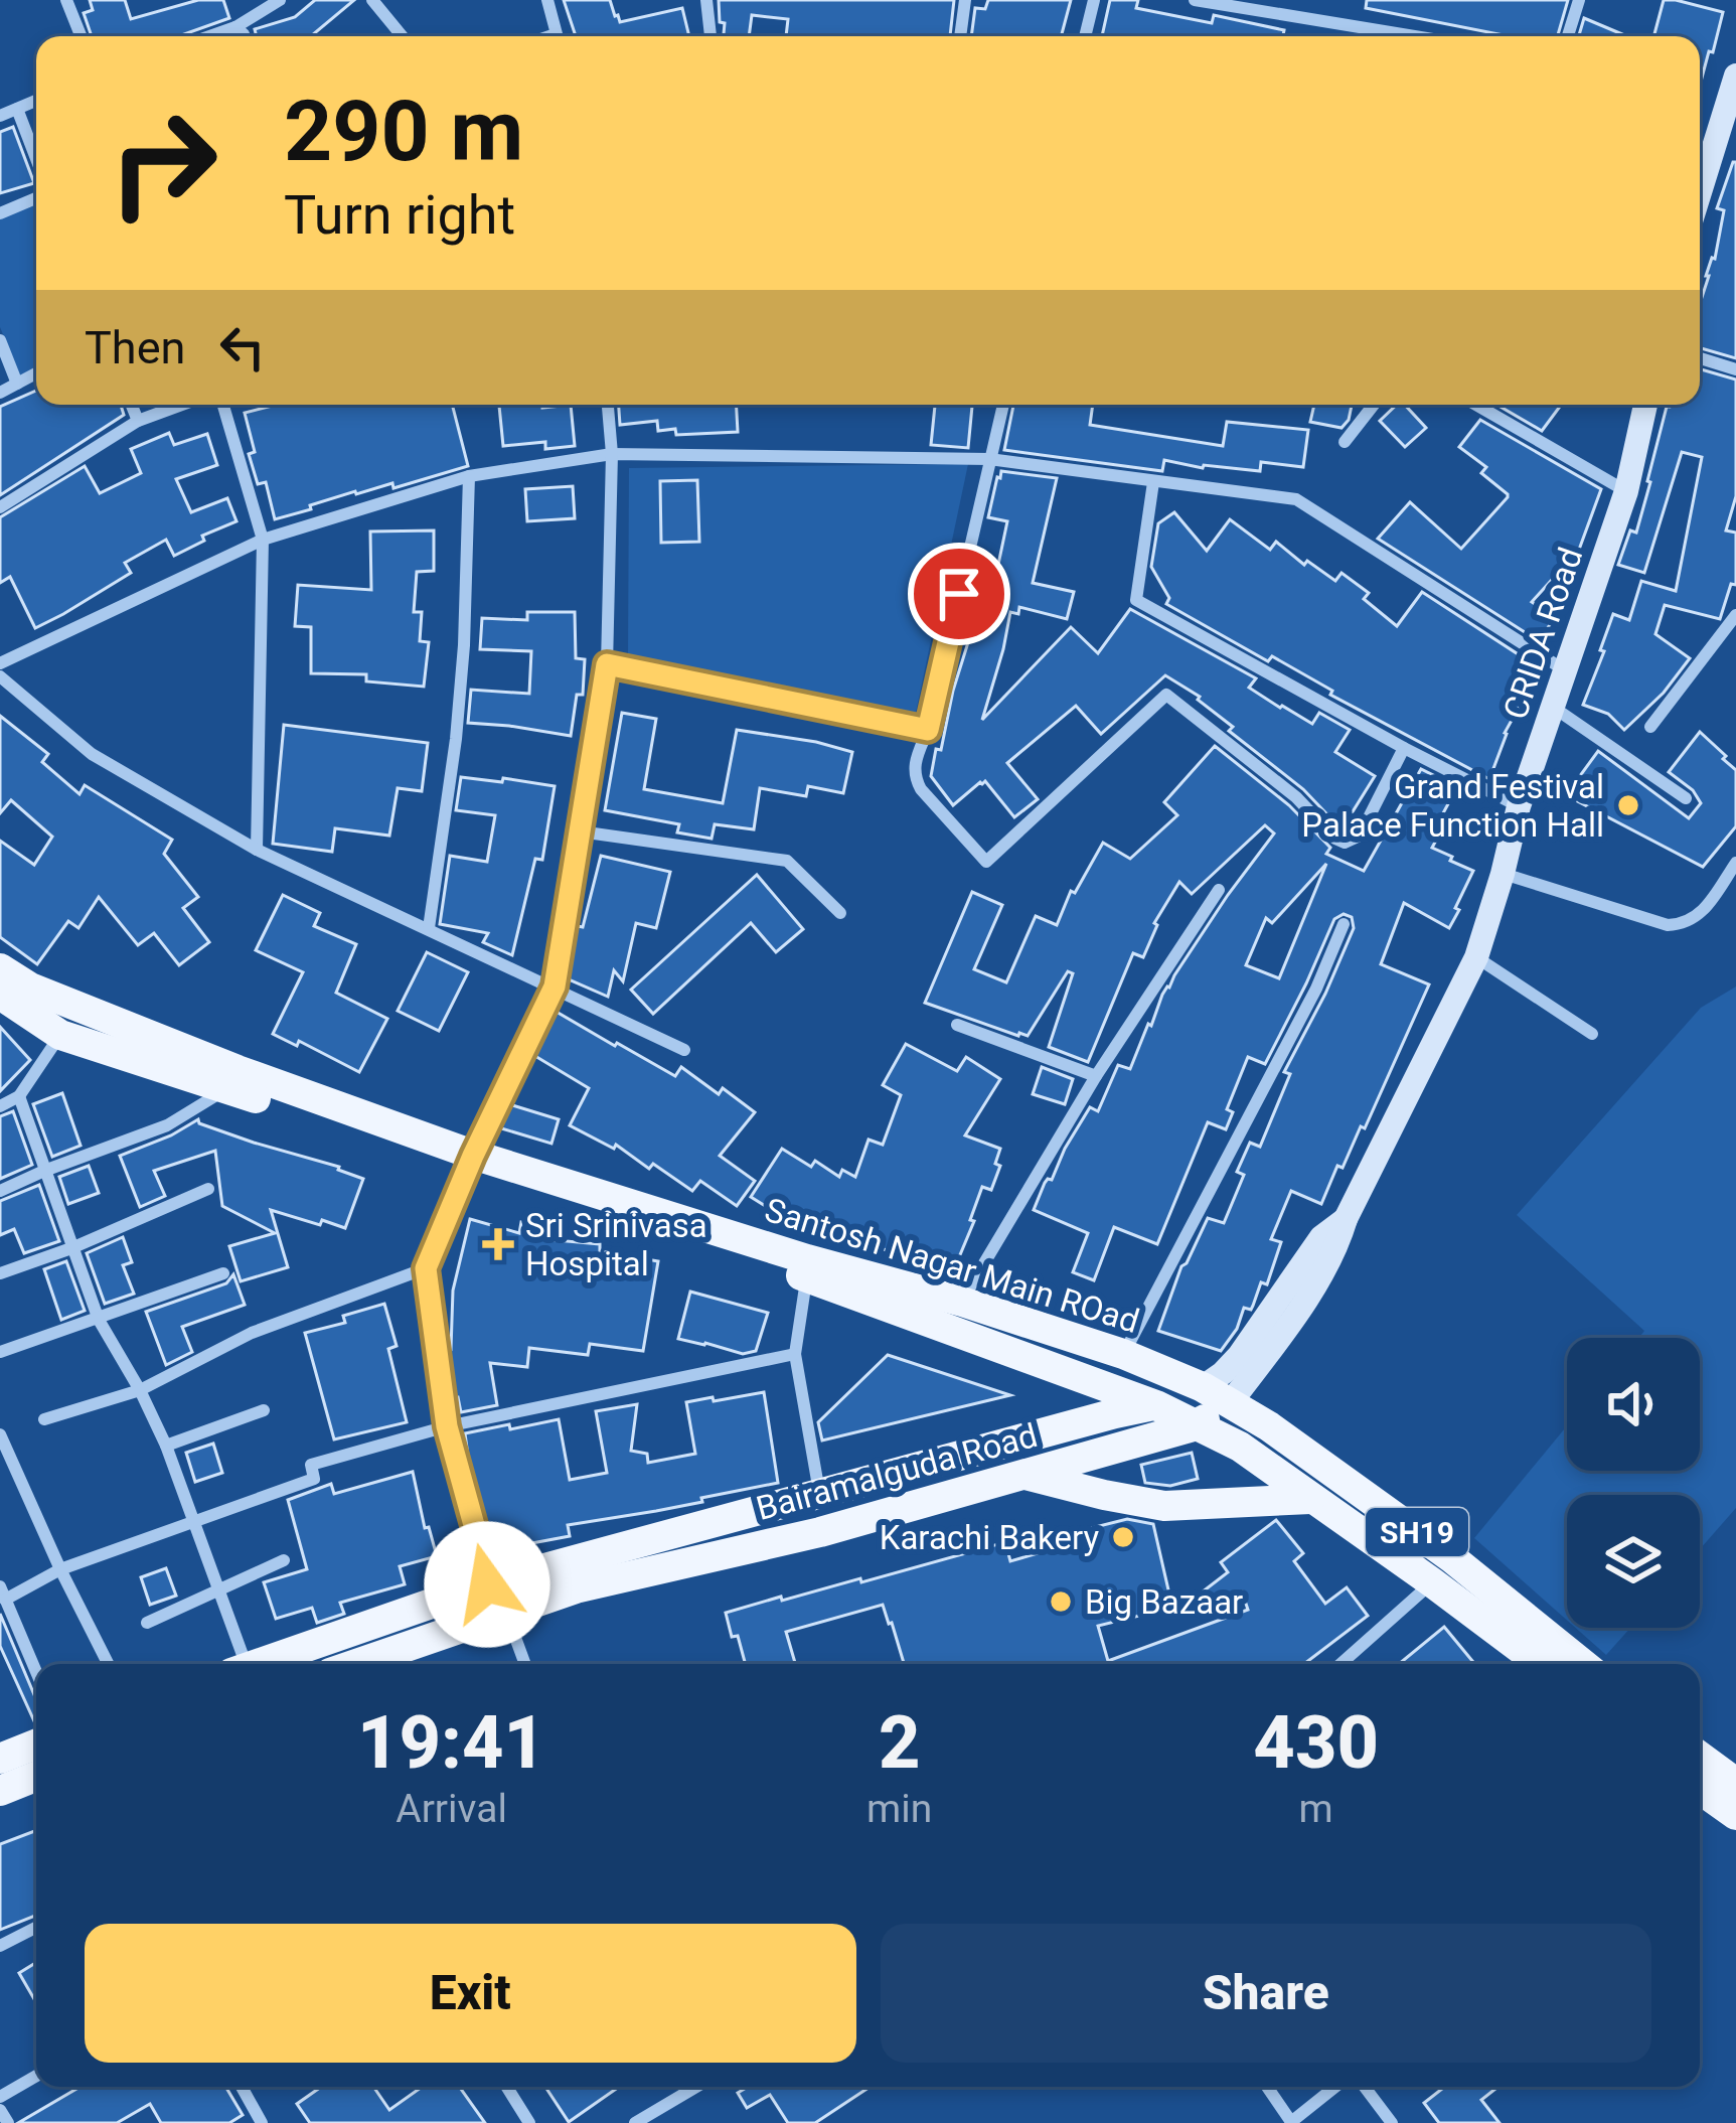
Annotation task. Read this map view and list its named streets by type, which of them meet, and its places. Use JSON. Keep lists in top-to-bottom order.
{
  "streets": {
    "main road": [
      "CRIDA Road",
      "Santosh Nagar Main ROad",
      "Bairamalguda Road",
      "SH19"
    ]
  },
  "crossings": [
    ["CRIDA Road", "Santosh Nagar Main ROad"],
    ["CRIDA Road", "Bairamalguda Road"],
    ["CRIDA Road", "SH19"],
    ["Santosh Nagar Main ROad", "Bairamalguda Road"],
    ["Santosh Nagar Main ROad", "SH19"],
    ["Bairamalguda Road", "SH19"]
  ],
  "places": {
    "other": ["Grand Festival Palace Function Hall", "Karachi Bakery", "Big Bazaar"],
    "health": ["Sri Srinivasa Hospital"]
  },
  "page": {
    "turn": ["290 m", "Turn right"],
    "then": "Then",
    "eta": [
      "19:41",
      "Arrival",
      "2",
      "min",
      "430",
      "m"
    ],
    "buttons": ["Exit", "Share"]
  }
}
